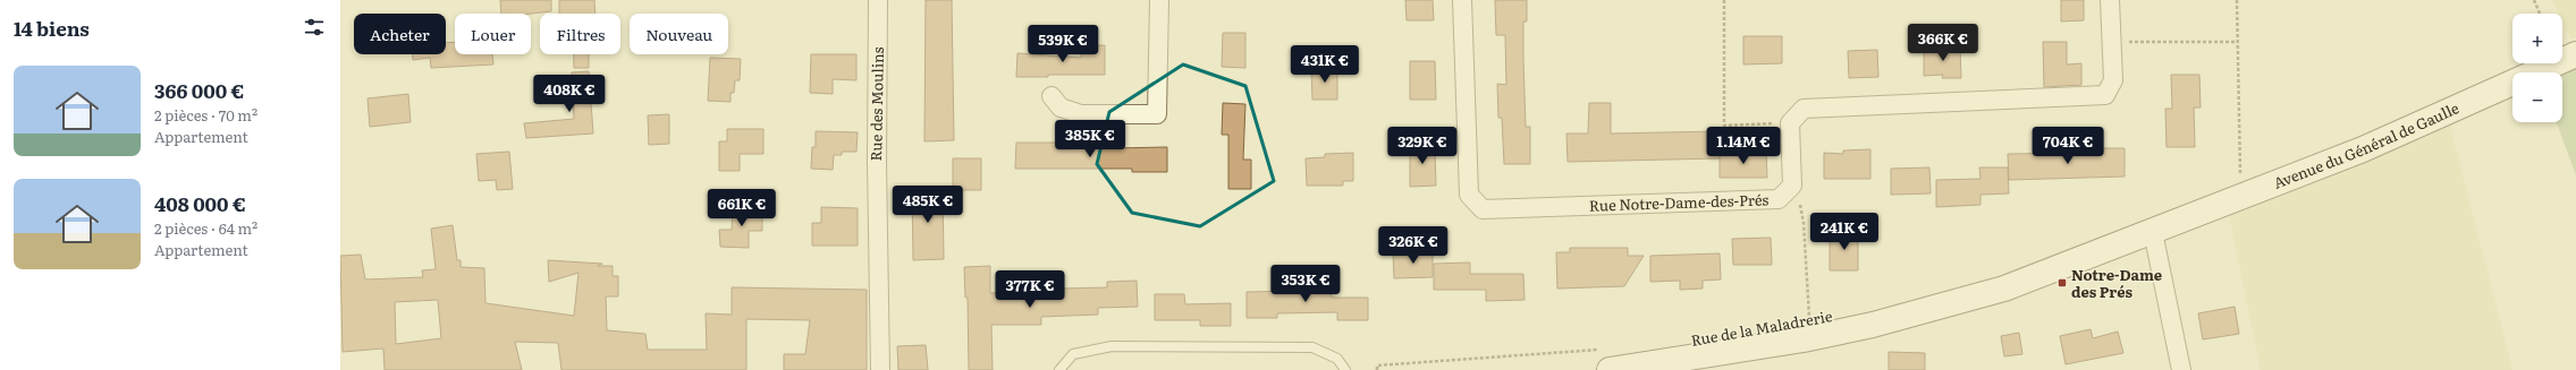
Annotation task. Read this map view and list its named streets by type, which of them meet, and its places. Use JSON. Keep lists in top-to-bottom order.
{
  "streets": {
    "main road": ["Avenue du Général de Gaulle", "Rue de la Maladrerie"],
    "street": ["Rue des Moulins", "Rue Notre-Dame-des-Prés"]
  },
  "crossings": [
    ["Avenue du Général de Gaulle", "Rue de la Maladrerie"]
  ],
  "places": {
    "transit": ["Notre-Dame des Prés"]
  },
  "page": {
    "heading": "14 biens",
    "map_buttons": ["+", "−"],
    "chip": [
      "Acheter",
      "Louer",
      "Filtres",
      "Nouveau"
    ],
    "price": [
      "366K €",
      "539K €",
      "431K €",
      "408K €",
      "385K €",
      "329K €",
      "1.14M €",
      "704K €",
      "485K €",
      "661K €",
      "241K €",
      "326K €",
      "353K €",
      "377K €"
    ],
    "list": [
      {
        "name": "366 000 €",
        "note": "2 pièces · 70 m² · Appartement"
      },
      {
        "name": "408 000 €",
        "note": "2 pièces · 64 m² · Appartement"
      }
    ]
  }
}
